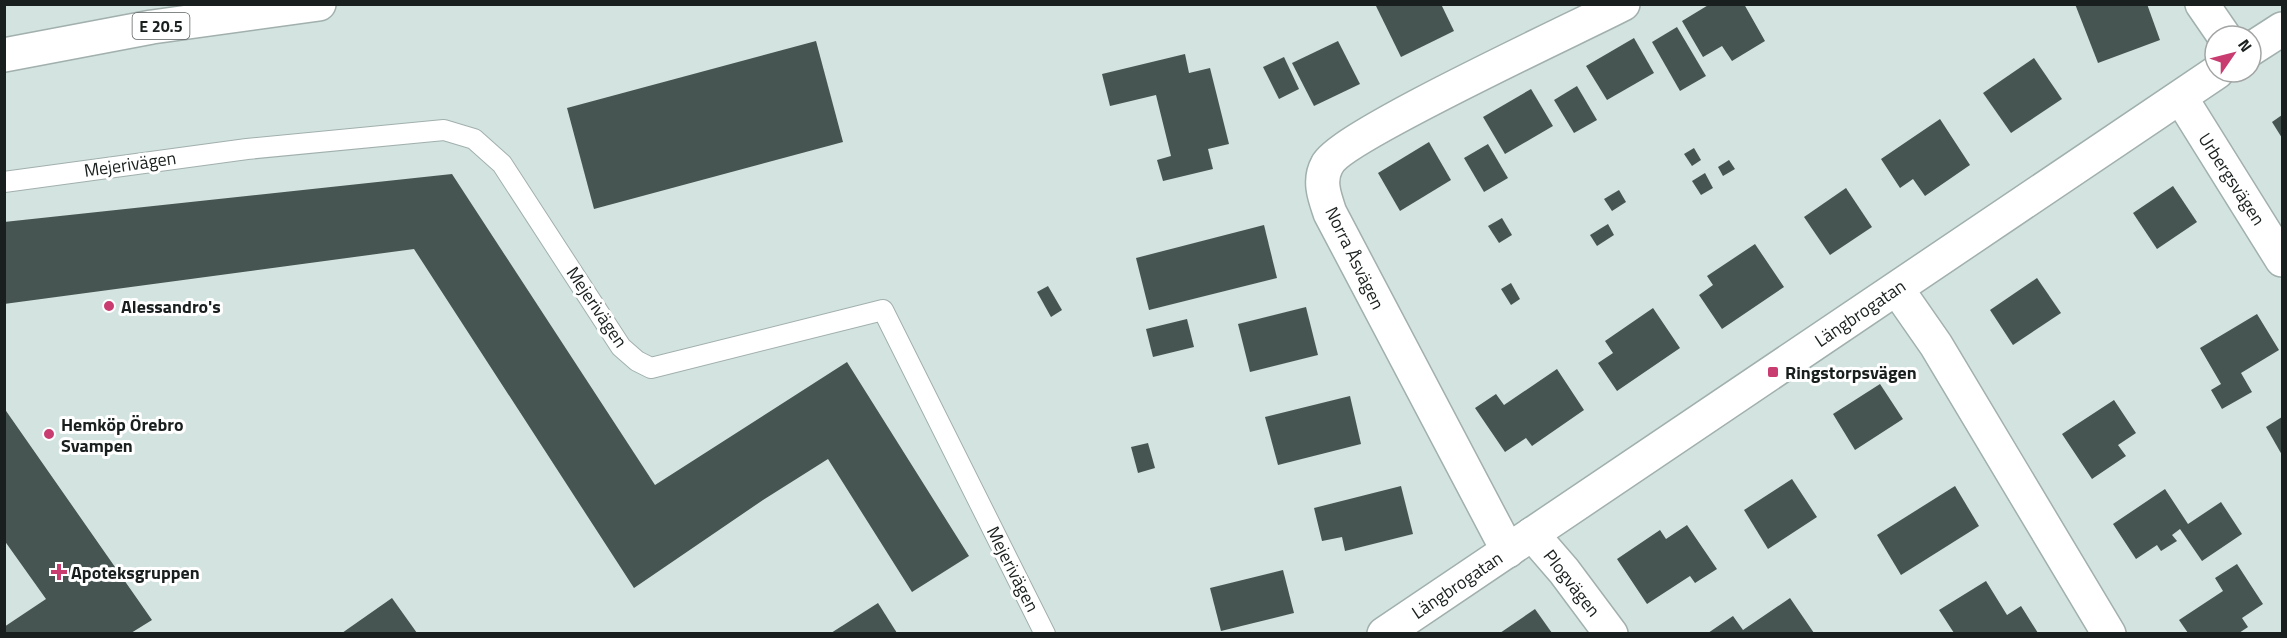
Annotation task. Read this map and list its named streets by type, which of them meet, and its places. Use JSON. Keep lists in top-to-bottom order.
{
  "streets": {
    "street": [
      "E 20.5",
      "Urbergsvägen",
      "Norra Åsvägen",
      "Längbrogatan",
      "Plogvägen"
    ],
    "lane": ["Mejerivägen"]
  },
  "crossings": [
    ["Urbergsvägen", "Längbrogatan"],
    ["Norra Åsvägen", "Längbrogatan"],
    ["Norra Åsvägen", "Plogvägen"],
    ["Längbrogatan", "Plogvägen"]
  ],
  "places": {
    "other": ["Alessandro's", "Hemköp Örebro Svampen"],
    "transit": ["Ringstorpsvägen"],
    "health": ["Apoteksgruppen"]
  },
  "north": "top right"
}
